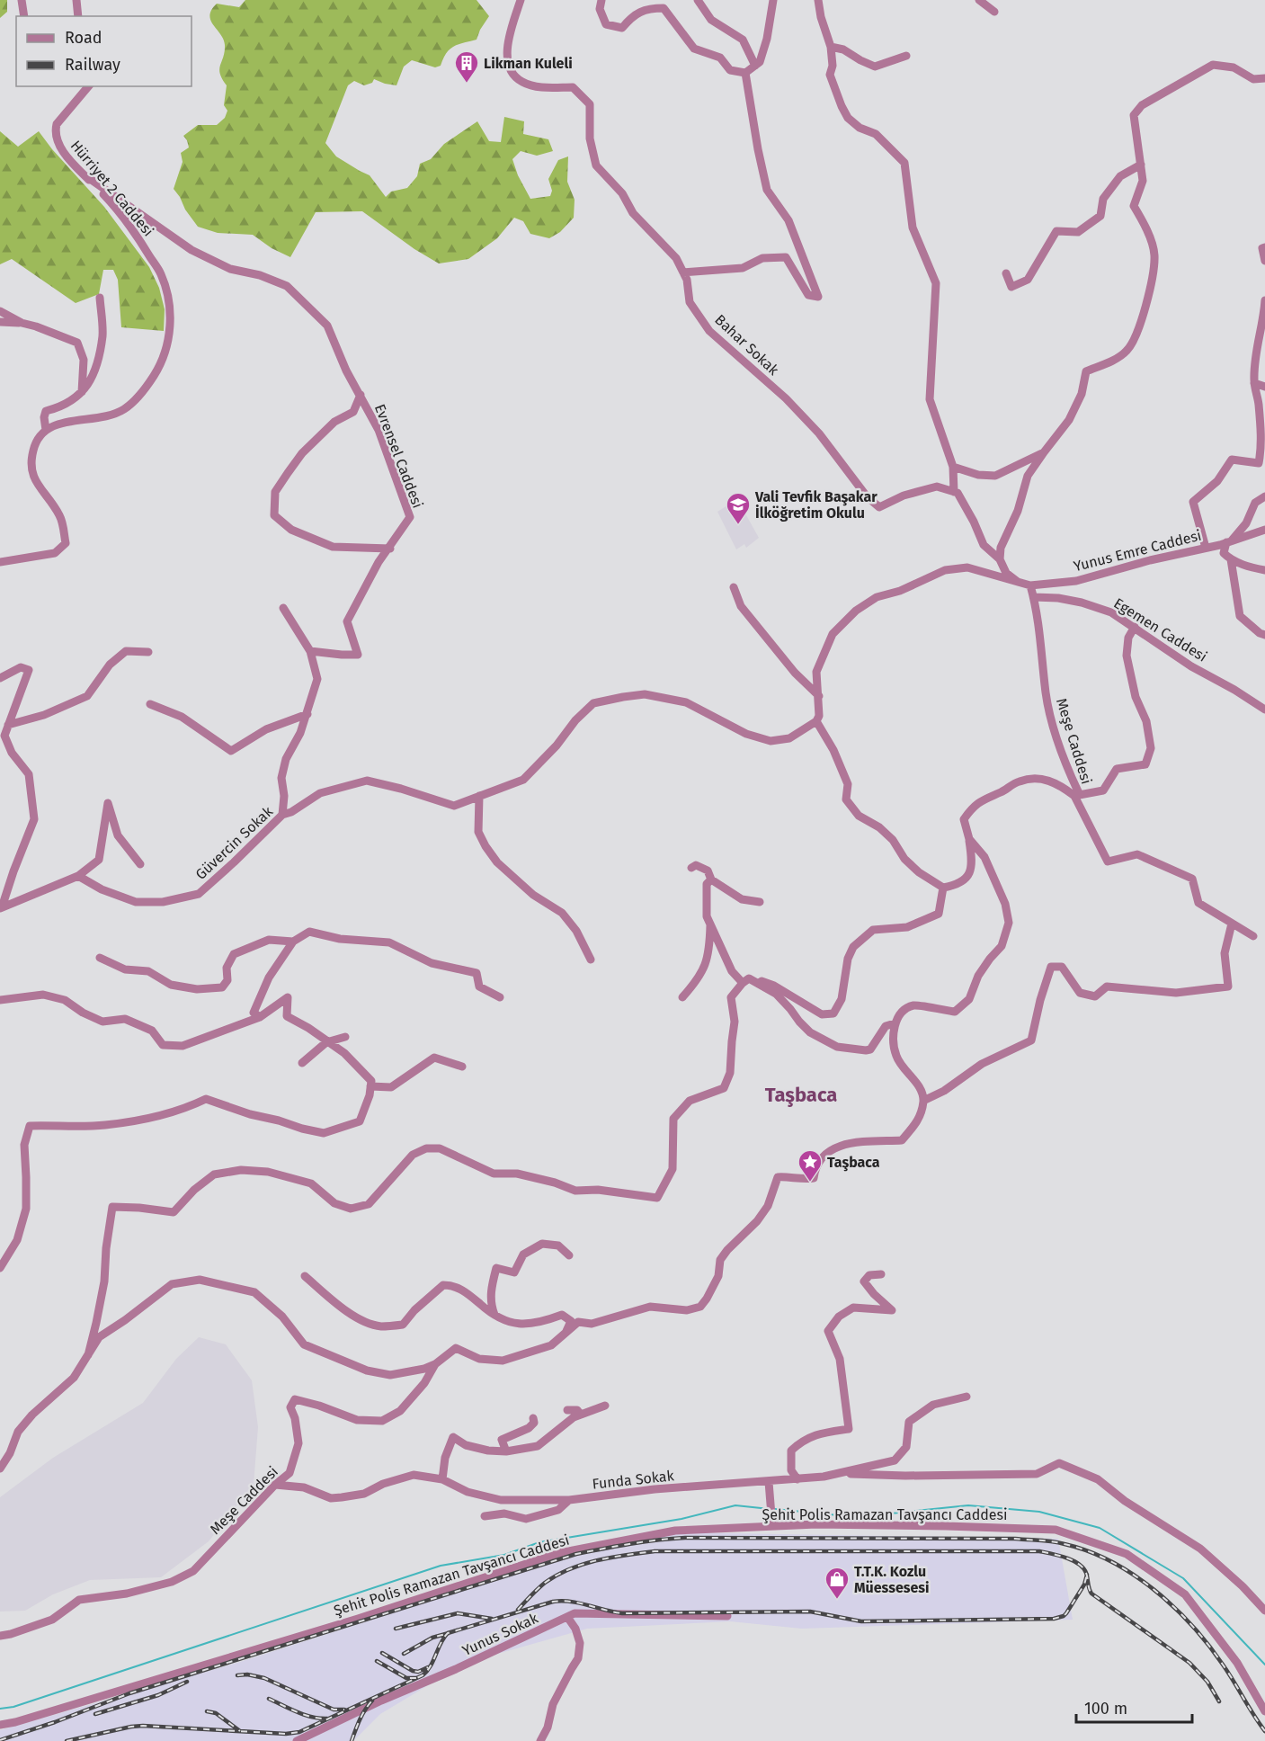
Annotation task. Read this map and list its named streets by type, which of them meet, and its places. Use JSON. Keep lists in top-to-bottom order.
{
  "streets": {
    "street": [
      "Hürriyet 2 Caddesi",
      "Bahar Sokak",
      "Evrensel Caddesi",
      "Yunus Emre Caddesi",
      "Egemen Caddesi",
      "Meşe Caddesi",
      "Güvercin Sokak",
      "Funda Sokak",
      "Şehit Polis Ramazan Tavşancı Caddesi",
      "Yunus Sokak"
    ]
  },
  "crossings": [
    ["Hürriyet 2 Caddesi", "Evrensel Caddesi"],
    ["Yunus Emre Caddesi", "Meşe Caddesi"],
    ["Egemen Caddesi", "Meşe Caddesi"],
    ["Meşe Caddesi", "Funda Sokak"]
  ],
  "districts": ["Taşbaca"],
  "places": {
    "building": ["Likman Kuleli"],
    "school or university": ["Vali Tevfik Başakar İlköğretim Okulu"],
    "place": ["Taşbaca"],
    "shop": ["T.T.K. Kozlu Müessesesi"]
  },
  "legend": ["Road", "Railway"],
  "scale_bar": "100 m"
}
